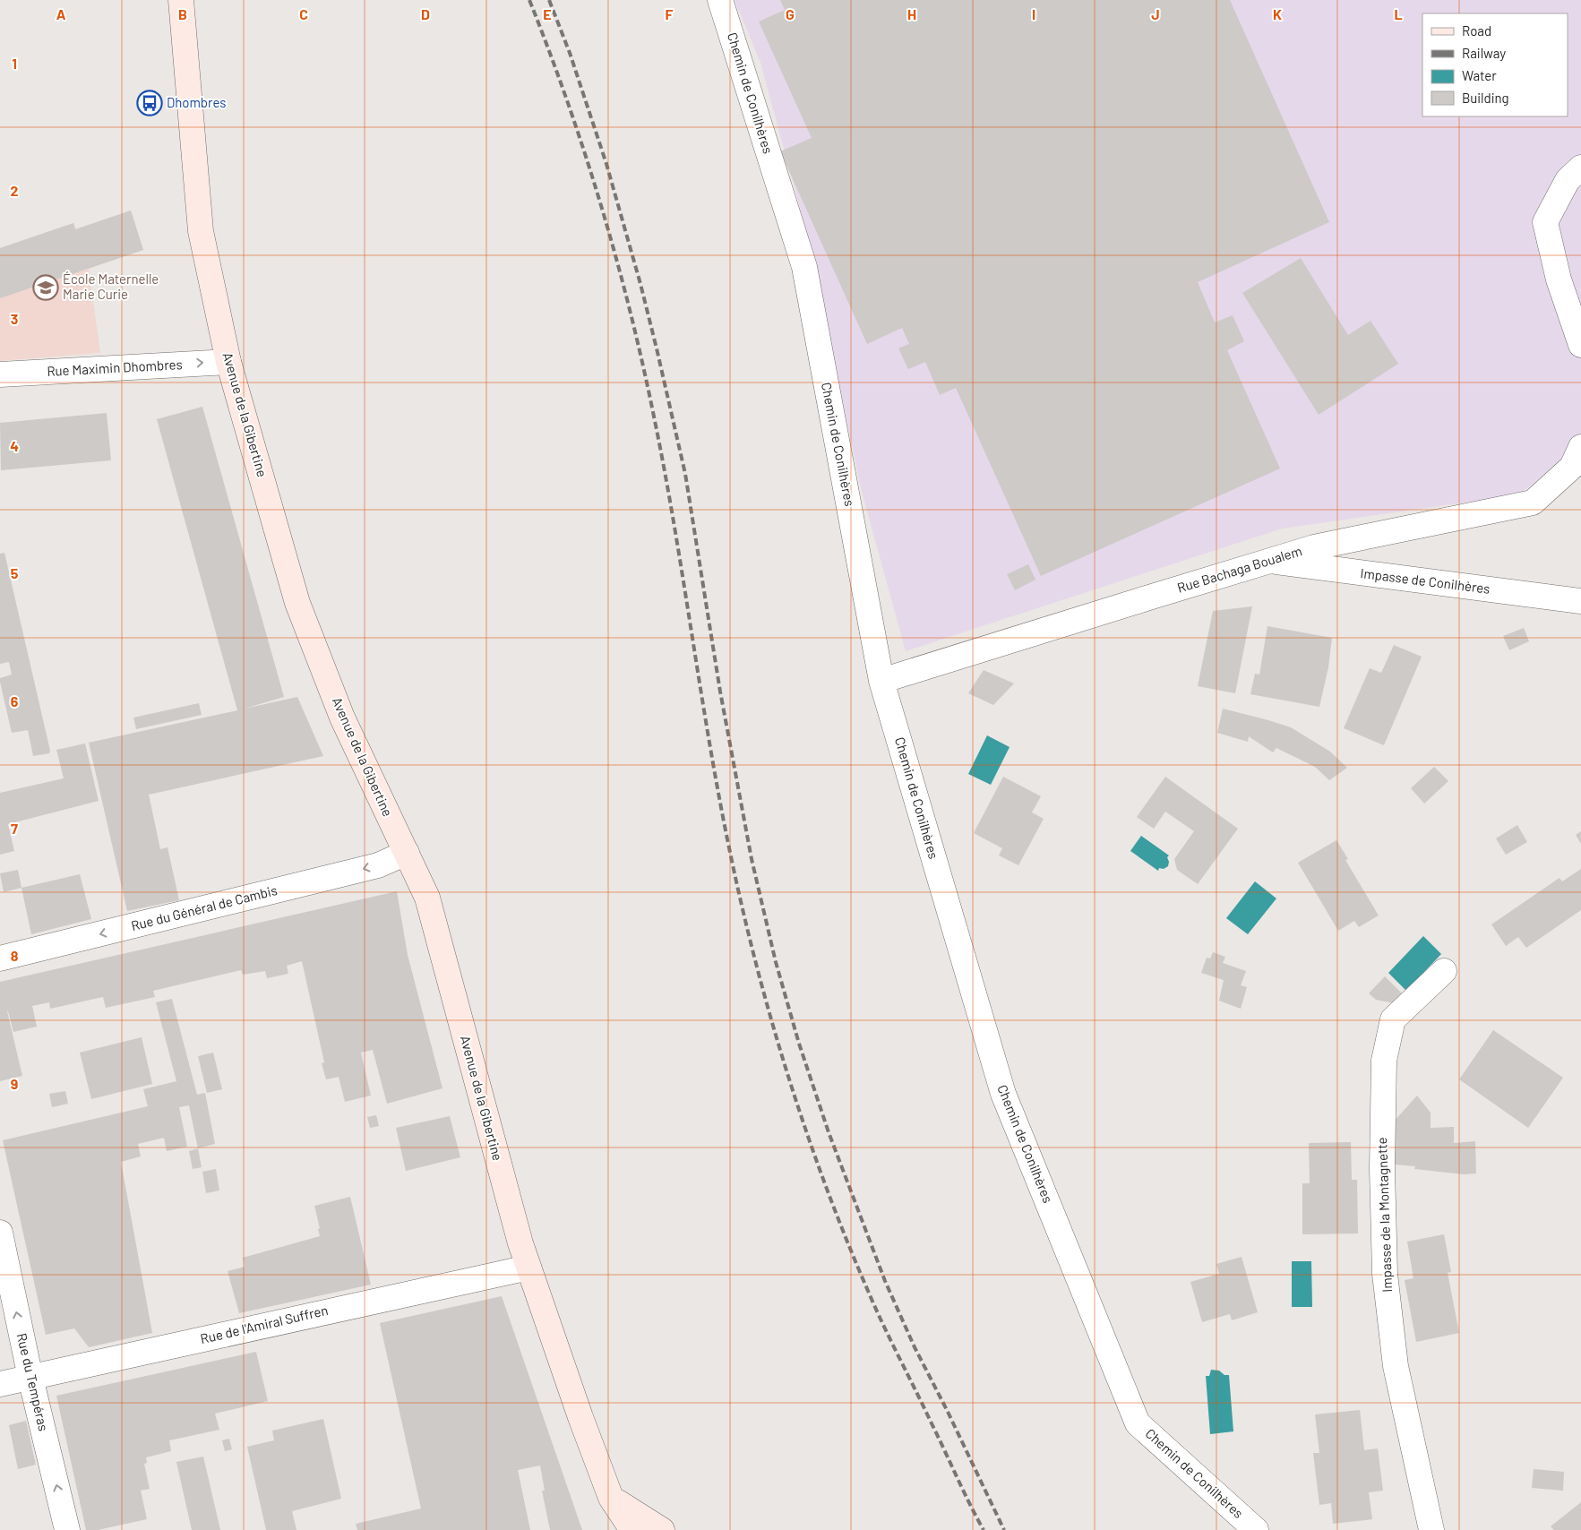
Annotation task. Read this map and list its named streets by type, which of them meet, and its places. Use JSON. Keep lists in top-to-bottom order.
{
  "streets": {
    "main road": ["Avenue de la Gibertine"],
    "street": [
      "Chemin de Conilhères",
      "Rue Maximin Dhombres",
      "Rue Bachaga Boualem",
      "Impasse de Conilhères",
      "Rue du Général de Cambis",
      "Impasse de la Montagnette",
      "Rue de l'Amiral Suffren",
      "Rue du Tempéras"
    ]
  },
  "crossings": [
    ["Chemin de Conilhères", "Rue Bachaga Boualem"],
    ["Rue Maximin Dhombres", "Avenue de la Gibertine"],
    ["Avenue de la Gibertine", "Rue du Général de Cambis"],
    ["Avenue de la Gibertine", "Rue de l'Amiral Suffren"],
    ["Rue Bachaga Boualem", "Impasse de Conilhères"],
    ["Rue de l'Amiral Suffren", "Rue du Tempéras"]
  ],
  "one_way": ["Rue Maximin Dhombres", "Rue du Général de Cambis", "Rue du Tempéras"],
  "places": {
    "bus stop": ["Dhombres"],
    "school or university": ["École Maternelle Marie Curie"]
  },
  "legend": [
    "Road",
    "Railway",
    "Water",
    "Building"
  ],
  "grid": {
    "columns": [
      "A",
      "B",
      "C",
      "D",
      "E",
      "F",
      "G",
      "H",
      "I",
      "J",
      "K",
      "L"
    ],
    "rows": [
      "1",
      "2",
      "3",
      "4",
      "5",
      "6",
      "7",
      "8",
      "9"
    ]
  }
}
